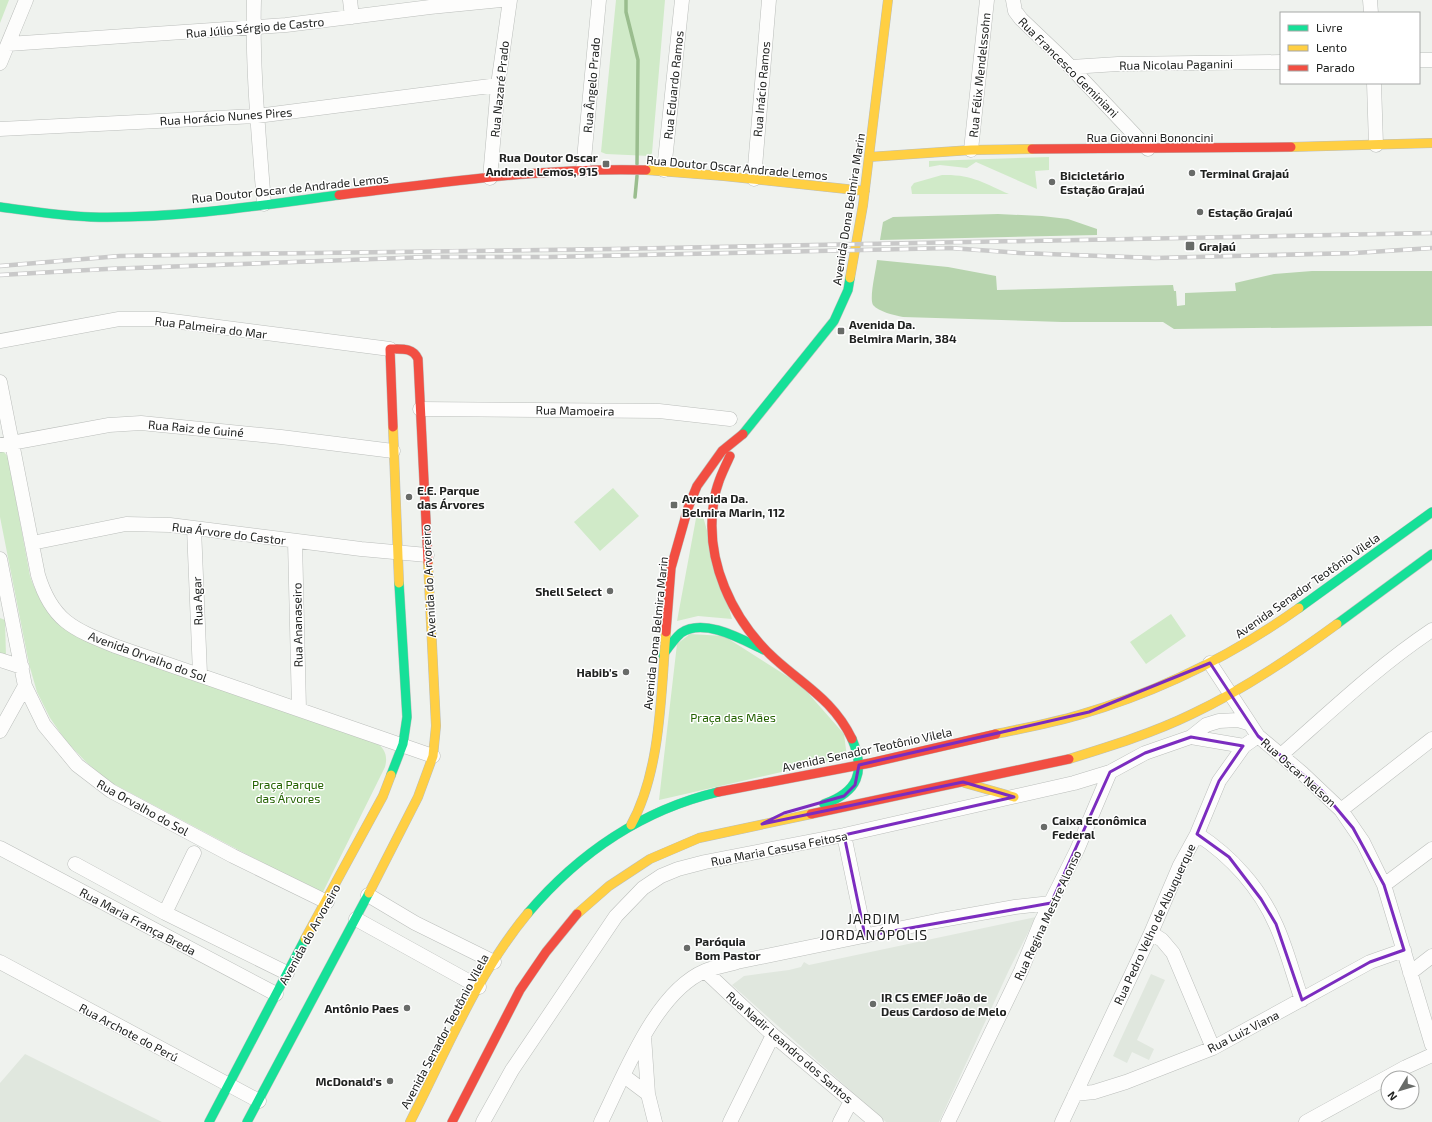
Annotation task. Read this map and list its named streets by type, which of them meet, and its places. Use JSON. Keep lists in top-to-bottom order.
{
  "streets": {
    "main road": [
      "Rua Giovanni Bononcini",
      "Rua Doutor Oscar Andrade Lemos",
      "Rua Doutor Oscar de Andrade Lemos",
      "Avenida Dona Belmira Marin",
      "Rua Palmeira do Mar",
      "Avenida do Arvoreiro",
      "Avenida Senador Teotônio Vilela"
    ],
    "street": [
      "Rua Júlio Sérgio de Castro",
      "Rua Nicolau Paganini",
      "Rua Francesco Geminiani",
      "Rua Félix Mendelssohn",
      "Rua Ângelo Prado",
      "Rua Eduardo Ramos",
      "Rua Nazaré Prado",
      "Rua Inácio Ramos",
      "Rua Horácio Nunes Pires",
      "Rua Mamoeira",
      "Rua Raiz de Guiné",
      "Rua Árvore do Castor",
      "Rua Agar",
      "Rua Ananaseiro",
      "Avenida Orvalho do Sol",
      "Rua Oscar Nelson",
      "Rua Orvalho do Sol",
      "Rua Maria Casusa Feitosa",
      "Rua Regina Mestre Alonso",
      "Rua Maria França Breda",
      "Rua Pedro Velho de Albuquerque",
      "Rua Luiz Viana",
      "Rua Archote do Perú",
      "Rua Nadir Leandro dos Santos"
    ]
  },
  "crossings": [
    ["Rua Nicolau Paganini", "Rua Francesco Geminiani"],
    ["Rua Francesco Geminiani", "Rua Giovanni Bononcini"],
    ["Rua Félix Mendelssohn", "Rua Giovanni Bononcini"],
    ["Rua Ângelo Prado", "Rua Doutor Oscar Andrade Lemos"],
    ["Rua Ângelo Prado", "Rua Doutor Oscar de Andrade Lemos"],
    ["Rua Eduardo Ramos", "Rua Doutor Oscar Andrade Lemos"],
    ["Rua Nazaré Prado", "Rua Horácio Nunes Pires"],
    ["Rua Nazaré Prado", "Rua Doutor Oscar de Andrade Lemos"],
    ["Rua Inácio Ramos", "Rua Doutor Oscar Andrade Lemos"],
    ["Rua Giovanni Bononcini", "Avenida Dona Belmira Marin"],
    ["Rua Doutor Oscar Andrade Lemos", "Rua Doutor Oscar de Andrade Lemos"],
    ["Rua Doutor Oscar Andrade Lemos", "Avenida Dona Belmira Marin"],
    ["Avenida Dona Belmira Marin", "Avenida Senador Teotônio Vilela"],
    ["Rua Palmeira do Mar", "Avenida do Arvoreiro"],
    ["Rua Mamoeira", "Avenida do Arvoreiro"],
    ["Rua Raiz de Guiné", "Avenida do Arvoreiro"],
    ["Rua Raiz de Guiné", "Avenida Orvalho do Sol"],
    ["Rua Árvore do Castor", "Avenida do Arvoreiro"],
    ["Rua Árvore do Castor", "Rua Agar"],
    ["Rua Árvore do Castor", "Rua Ananaseiro"],
    ["Rua Árvore do Castor", "Avenida Orvalho do Sol"],
    ["Avenida do Arvoreiro", "Avenida Orvalho do Sol"],
    ["Avenida do Arvoreiro", "Rua Orvalho do Sol"],
    ["Avenida do Arvoreiro", "Rua Maria França Breda"],
    ["Avenida do Arvoreiro", "Rua Archote do Perú"],
    ["Avenida Senador Teotônio Vilela", "Rua Oscar Nelson"],
    ["Rua Agar", "Avenida Orvalho do Sol"],
    ["Rua Ananaseiro", "Avenida Orvalho do Sol"],
    ["Rua Oscar Nelson", "Rua Maria Casusa Feitosa"],
    ["Rua Oscar Nelson", "Rua Pedro Velho de Albuquerque"],
    ["Rua Oscar Nelson", "Rua Luiz Viana"],
    ["Rua Maria Casusa Feitosa", "Rua Regina Mestre Alonso"],
    ["Rua Maria Casusa Feitosa", "Rua Pedro Velho de Albuquerque"],
    ["Rua Pedro Velho de Albuquerque", "Rua Luiz Viana"]
  ],
  "districts": ["JARDIM JORDANÓPOLIS"],
  "parks": ["Praça das Mães", "Praça Parque das Árvores"],
  "places": {
    "transit": [
      "Rua Doutor Oscar Andrade Lemos, 915",
      "Grajaú",
      "Avenida Da. Belmira Marin, 384",
      "Avenida Da. Belmira Marin, 112"
    ],
    "other": [
      "Terminal Grajaú",
      "Bicicletário Estação Grajaú",
      "Estação Grajaú",
      "E.E. Parque das Árvores",
      "Shell Select",
      "Habib's",
      "Caixa Econômica Federal",
      "Paróquia Bom Pastor",
      "IR CS EMEF João de Deus Cardoso de Melo",
      "Antônio Paes",
      "McDonald's"
    ]
  },
  "legend": ["Livre", "Lento", "Parado"],
  "north": "bottom left"
}
